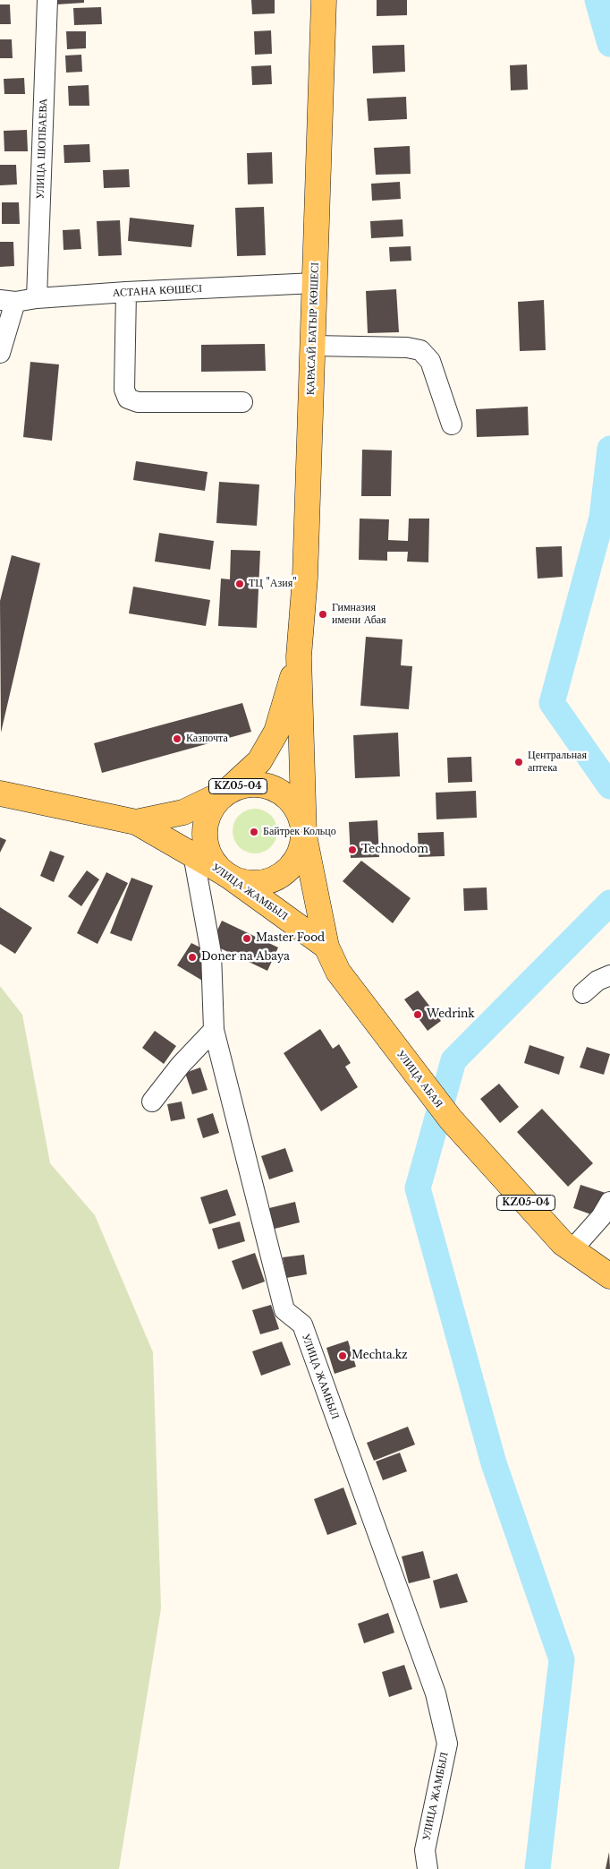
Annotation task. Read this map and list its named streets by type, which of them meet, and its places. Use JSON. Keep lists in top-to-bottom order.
{
  "streets": {
    "main road": [
      "ҚАРАСАЙ БАТЫР КӨШЕСІ",
      "KZ05-04",
      "УЛИЦА ЖАМБЫЛ",
      "УЛИЦА АБАЯ"
    ],
    "street": ["УЛИЦА ШОПБАЕВА", "АСТАНА КӨШЕСІ"]
  },
  "crossings": [
    ["УЛИЦА ШОПБАЕВА", "АСТАНА КӨШЕСІ"],
    ["АСТАНА КӨШЕСІ", "ҚАРАСАЙ БАТЫР КӨШЕСІ"],
    ["KZ05-04", "УЛИЦА ЖАМБЫЛ"],
    ["KZ05-04", "УЛИЦА АБАЯ"],
    ["УЛИЦА ЖАМБЫЛ", "УЛИЦА АБАЯ"]
  ],
  "places": [
    "ТЦ \"Азия\"",
    "Гимназия имени Абая",
    "Казпочта",
    "Центральная аптека",
    "Байтрек Кольцо",
    "Technodom",
    "Master Food",
    "Doner na Abaya",
    "Wedrink",
    "Mechta.kz"
  ]
}
